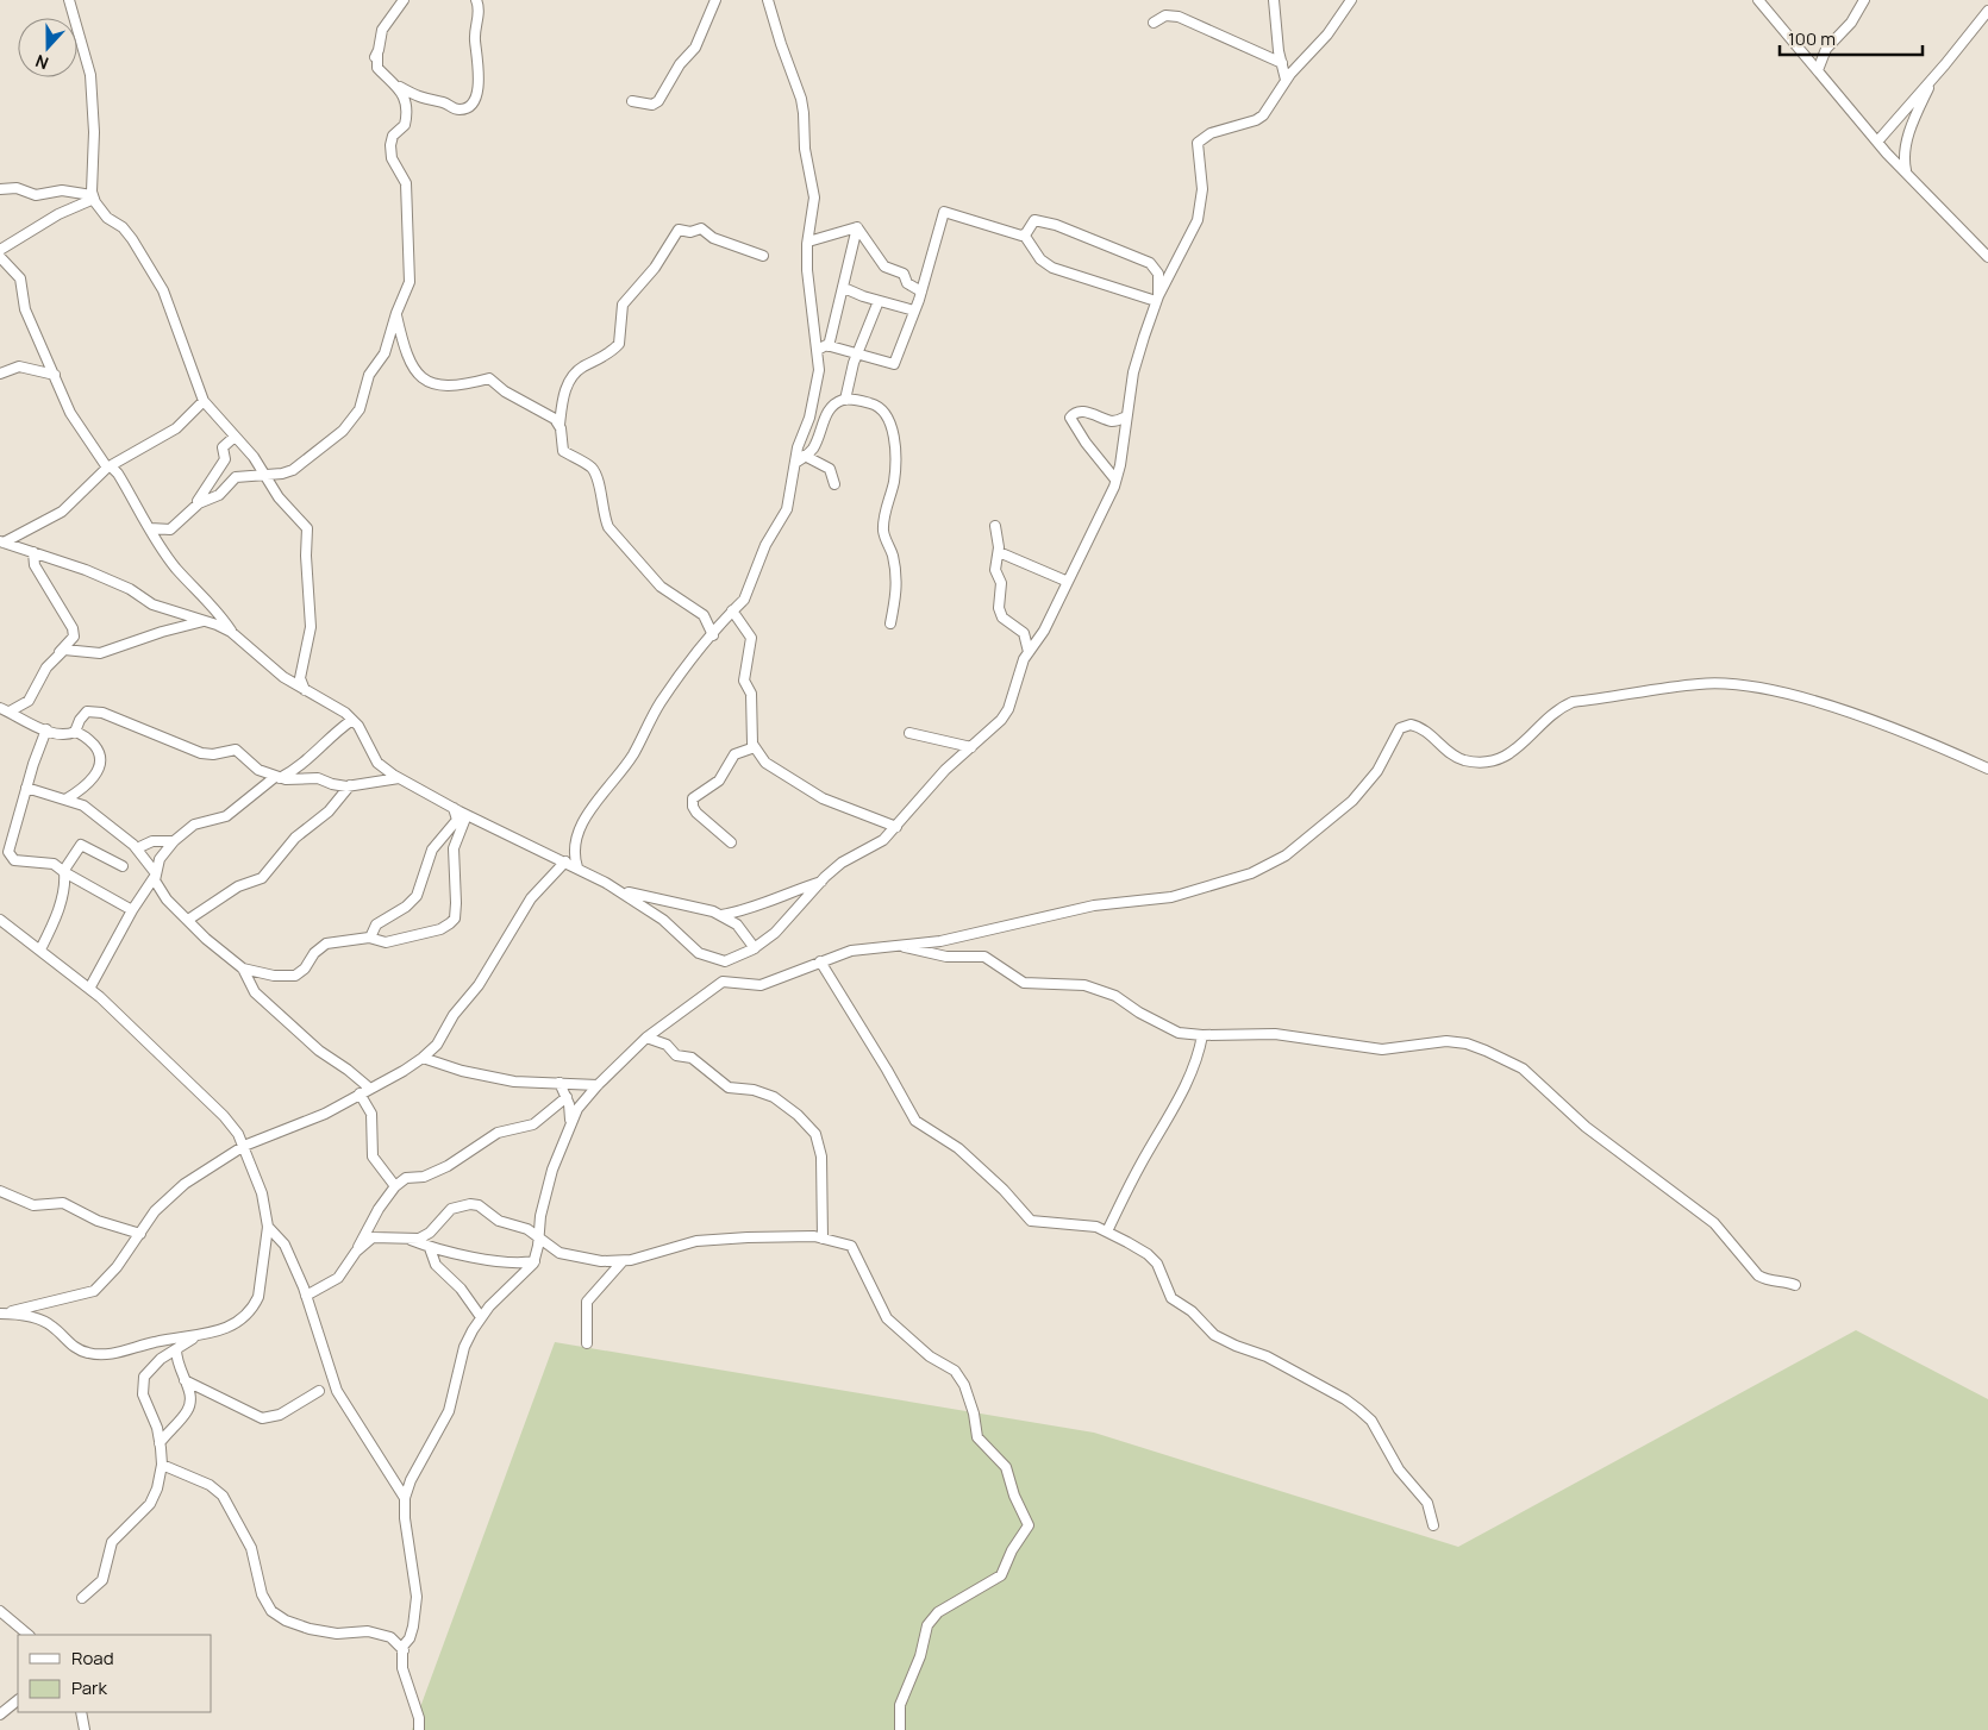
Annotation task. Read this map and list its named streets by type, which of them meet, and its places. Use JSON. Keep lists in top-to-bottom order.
{
  "legend": ["Road", "Park"],
  "scale_bar": "100 m",
  "north": "bottom"
}
